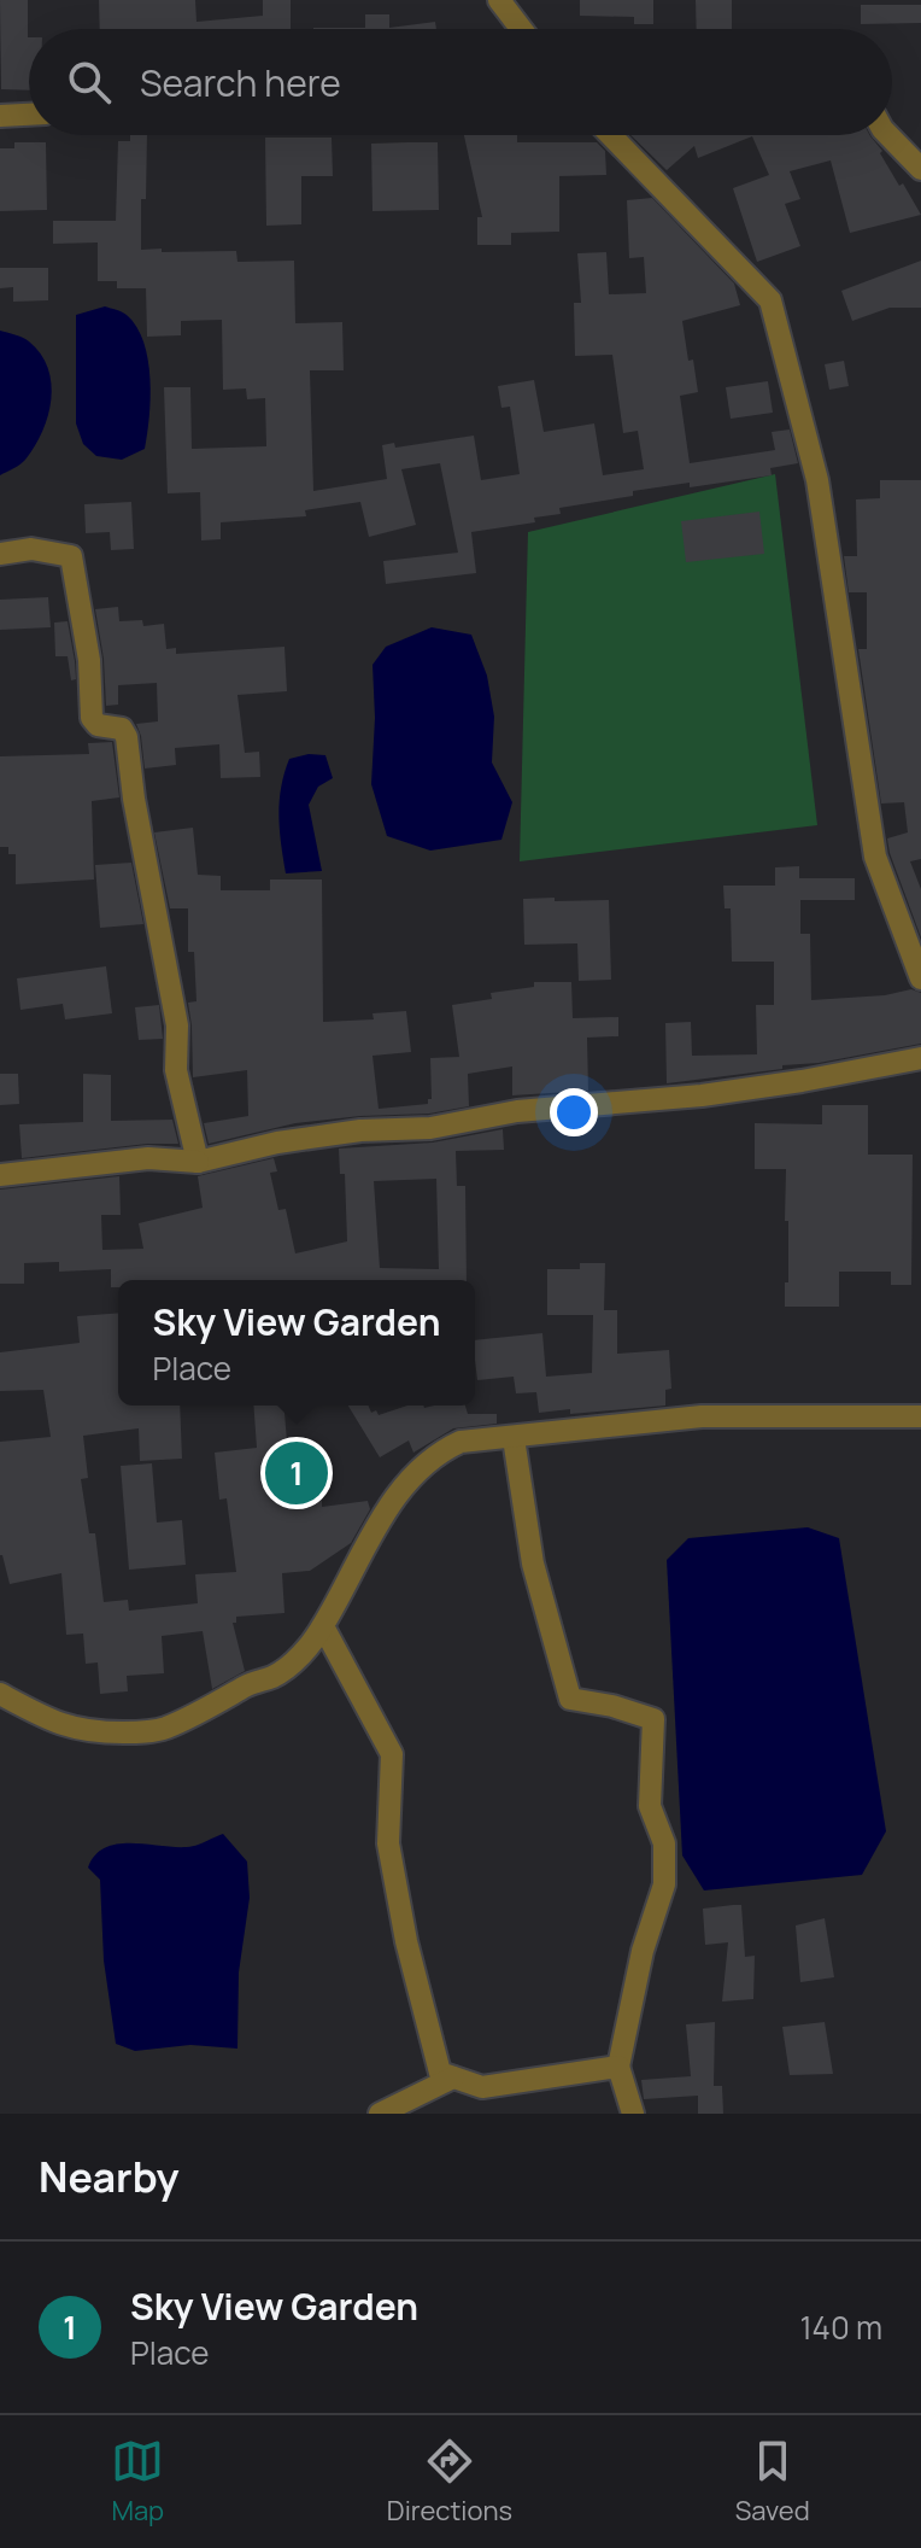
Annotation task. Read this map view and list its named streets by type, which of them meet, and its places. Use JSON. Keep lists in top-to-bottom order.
{
  "page": {
    "search": "Search here",
    "popup": ["Sky View Garden", "Place"],
    "pins": "1",
    "heading": "Nearby",
    "list": [
      {
        "mark": "1",
        "name": "Sky View Garden",
        "note": "Place",
        "value": "140 m"
      }
    ],
    "nav": ["Map", "Directions", "Saved"]
  }
}
